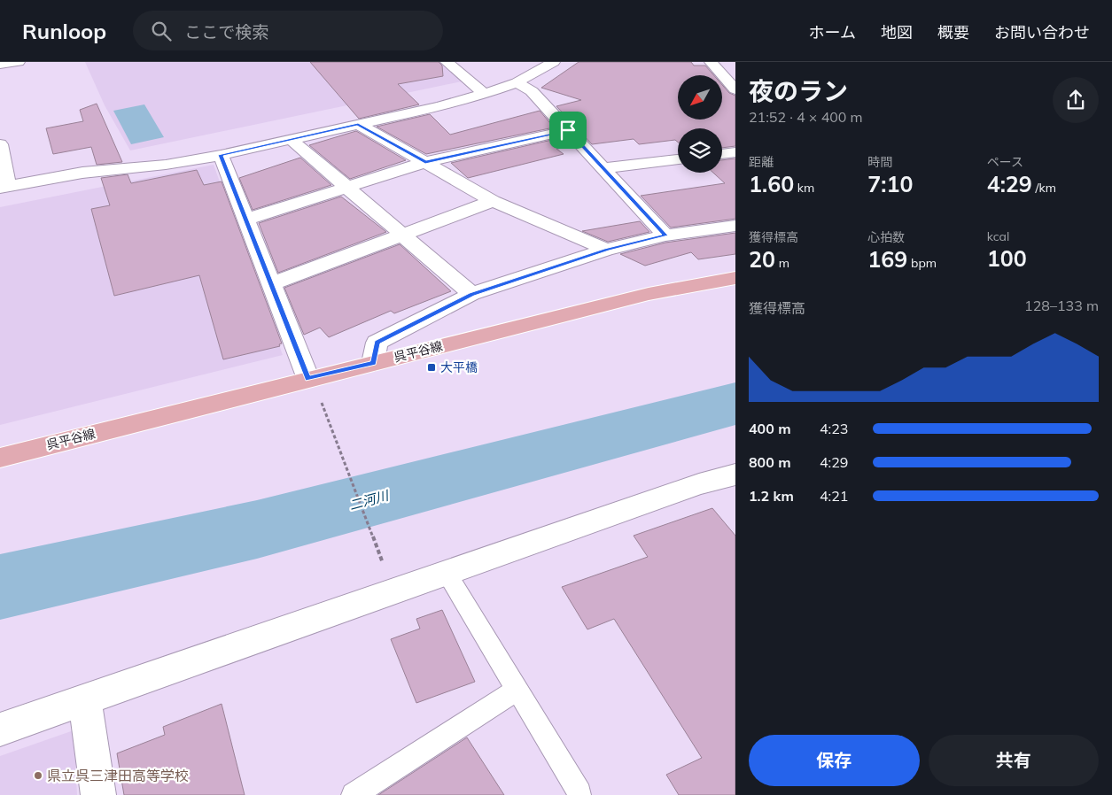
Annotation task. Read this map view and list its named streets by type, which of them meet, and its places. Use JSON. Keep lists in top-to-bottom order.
{
  "streets": {
    "main road": ["呉平谷線"]
  },
  "water": ["二河川"],
  "places": {
    "transit": ["大平橋"],
    "other": ["県立呉三津田高等学校"]
  },
  "north": "bottom left",
  "page": {
    "header": "Runloop",
    "search": "ここで検索",
    "nav": [
      "ホーム",
      "地図",
      "概要",
      "お問い合わせ"
    ],
    "heading": ["夜のラン", "21:52 · 4 × 400 m"],
    "stats": [
      ["距離", "1.60 km"],
      ["時間", "7:10"],
      ["ペース", "4:29 /km"],
      ["獲得標高", "20 m"],
      ["心拍数", "169 bpm"],
      ["kcal", "100"]
    ],
    "chart": ["獲得標高", "128–133 m"],
    "list": [
      {
        "name": "400 m",
        "note": "4:23"
      },
      {
        "name": "800 m",
        "note": "4:29"
      },
      {
        "name": "1.2 km",
        "note": "4:21"
      }
    ],
    "buttons": ["保存", "共有"]
  }
}
